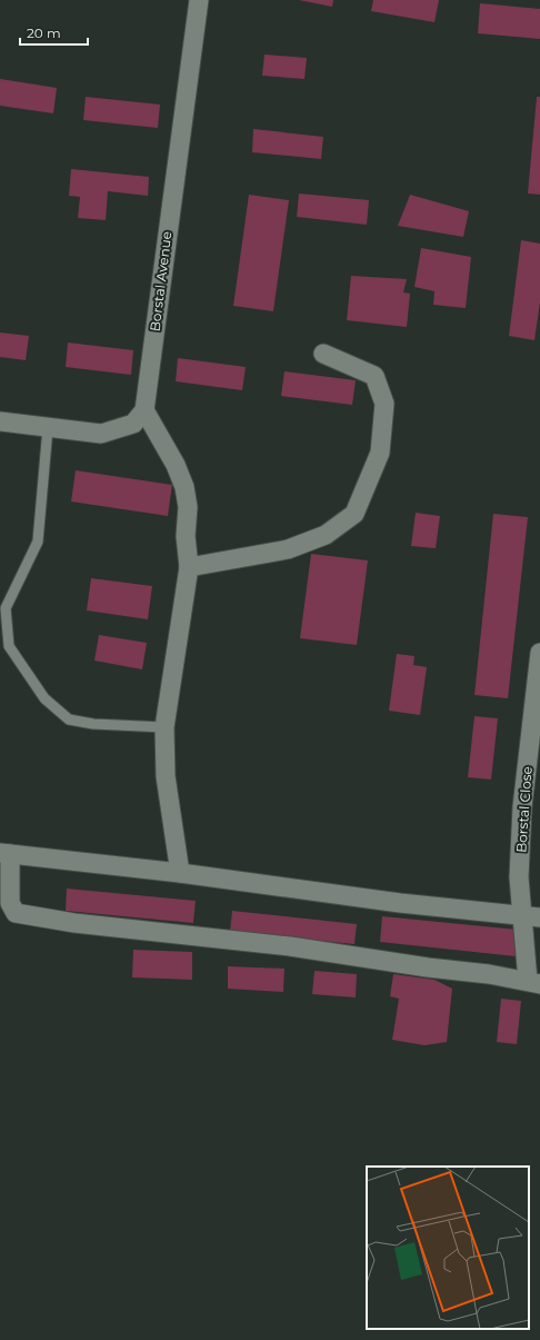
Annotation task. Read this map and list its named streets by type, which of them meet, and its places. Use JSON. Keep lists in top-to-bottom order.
{
  "streets": {
    "street": ["Borstal Avenue", "Borstal Close"]
  },
  "scale_bar": "20 m"
}
